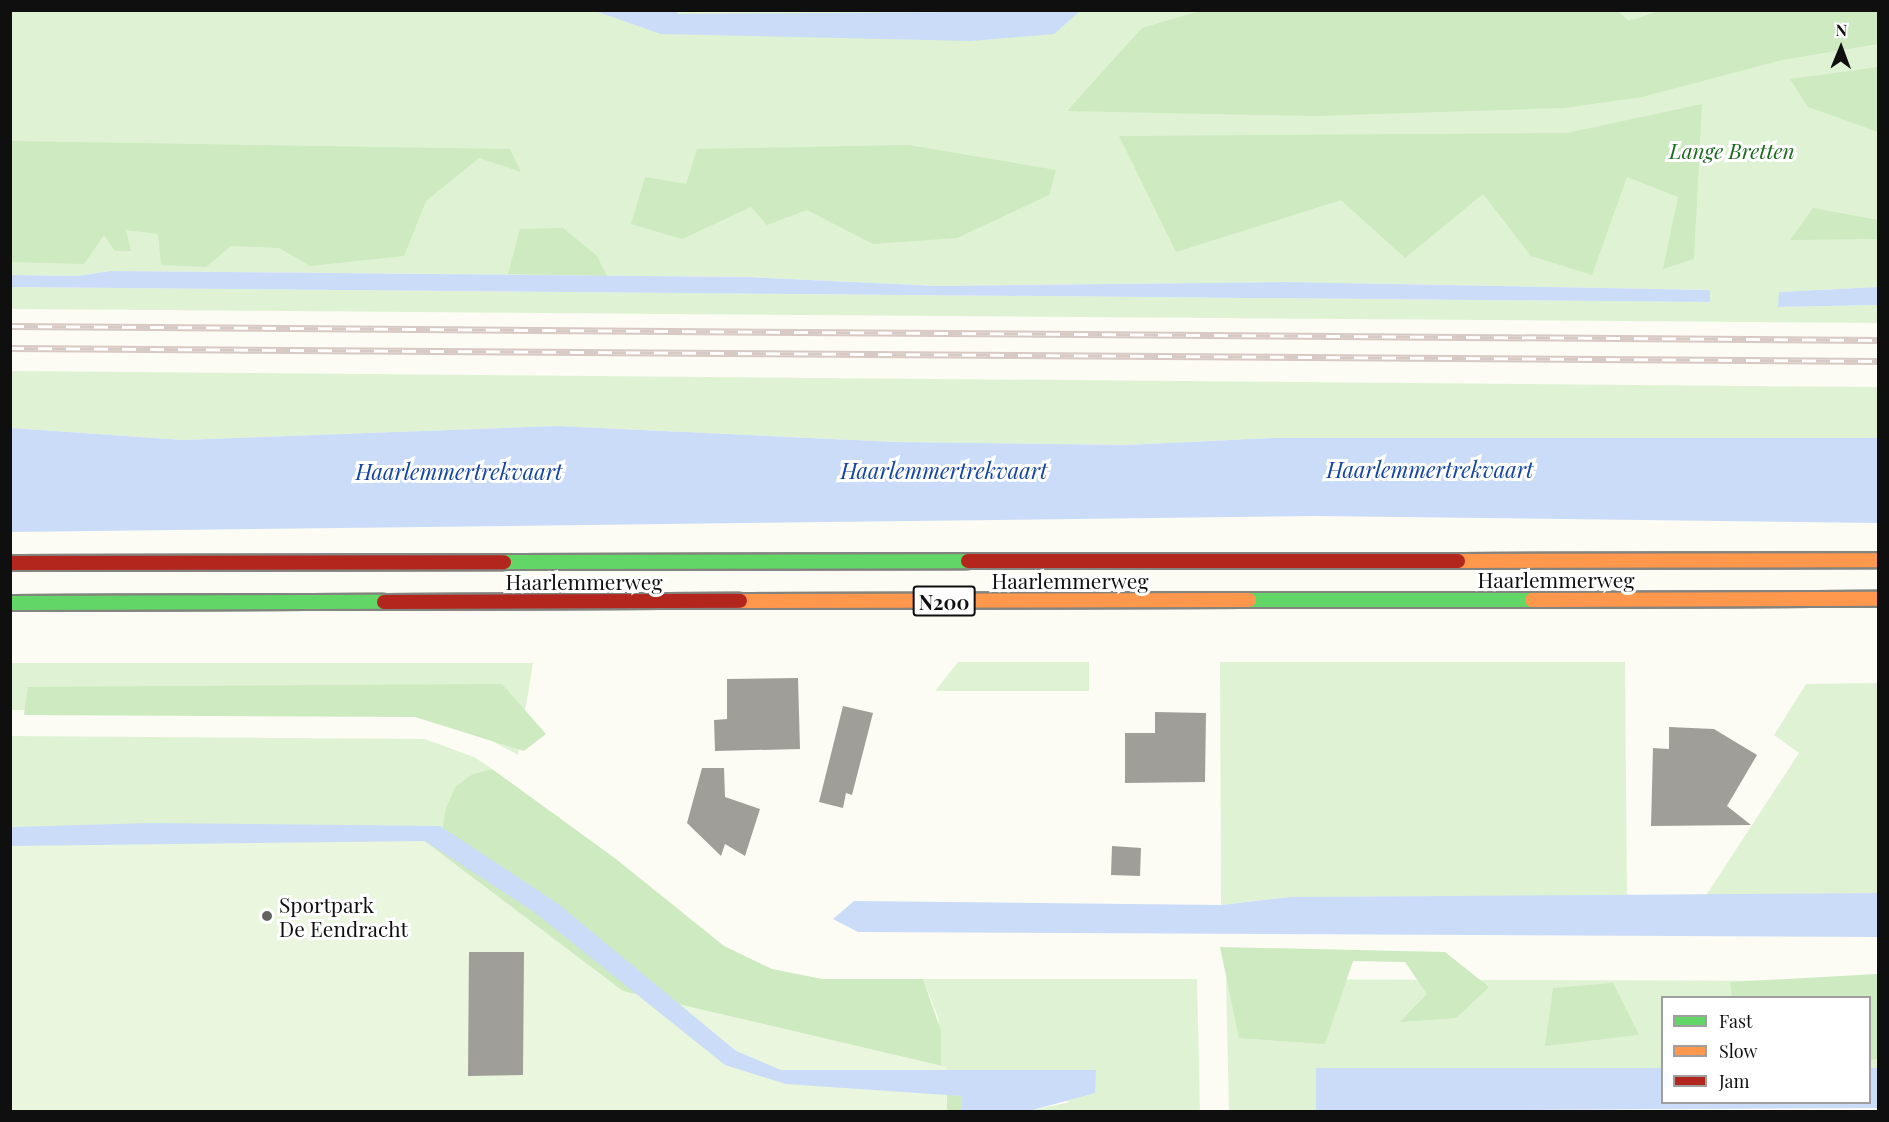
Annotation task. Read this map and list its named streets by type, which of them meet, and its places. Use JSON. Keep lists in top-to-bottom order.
{
  "streets": {
    "main road": ["Haarlemmerweg", "N200"]
  },
  "water": ["Haarlemmertrekvaart"],
  "parks": ["Lange Bretten"],
  "places": ["Sportpark De Eendracht"],
  "legend": ["Fast", "Slow", "Jam"],
  "north": "top"
}
